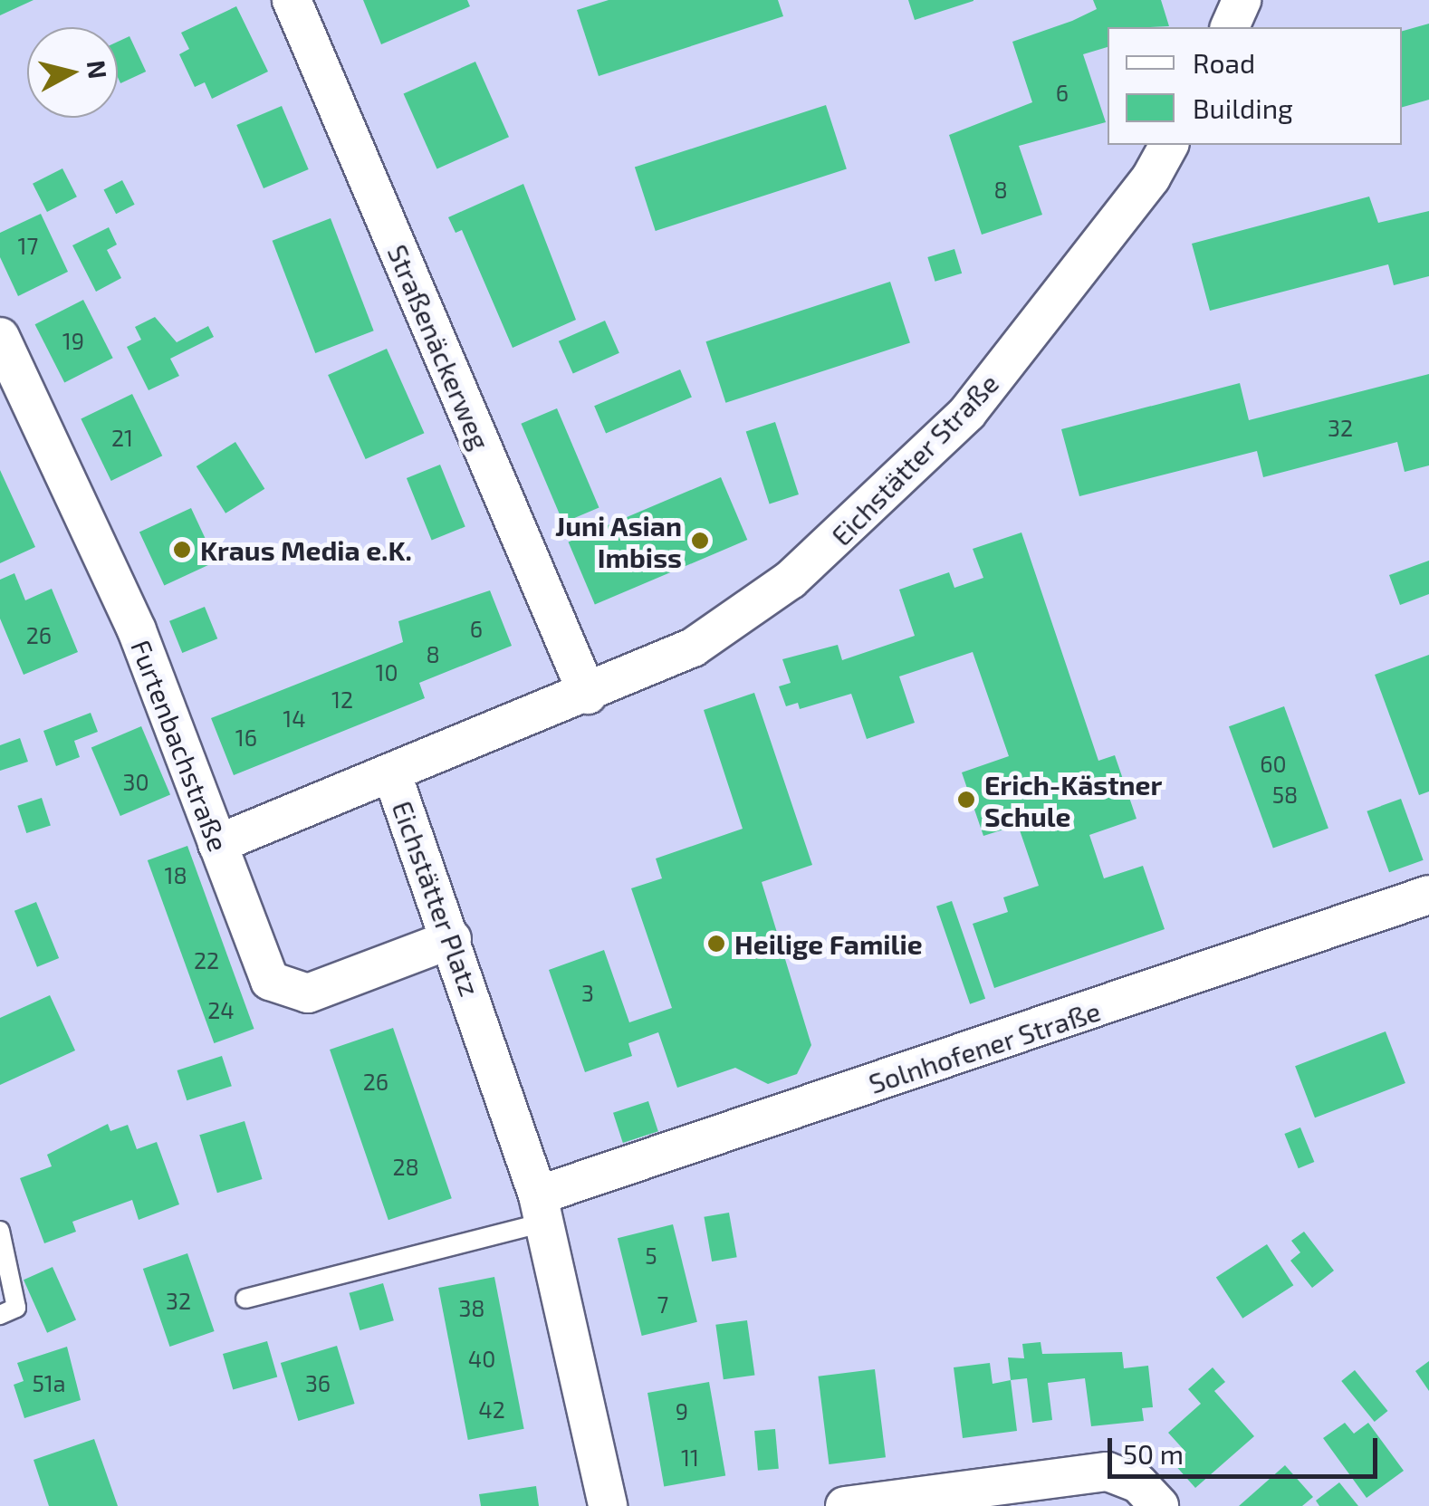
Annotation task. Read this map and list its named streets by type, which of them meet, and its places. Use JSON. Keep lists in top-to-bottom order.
{
  "streets": {
    "street": [
      "Straßenäckerweg",
      "Eichstätter Straße",
      "Furtenbachstraße",
      "Eichstätter Platz",
      "Solnhofener Straße"
    ]
  },
  "crossings": [
    ["Straßenäckerweg", "Eichstätter Straße"],
    ["Straßenäckerweg", "Eichstätter Platz"],
    ["Eichstätter Straße", "Eichstätter Platz"],
    ["Furtenbachstraße", "Eichstätter Platz"],
    ["Eichstätter Platz", "Solnhofener Straße"]
  ],
  "places": [
    "Juni Asian Imbiss",
    "Kraus Media e.K.",
    "Erich-Kästner Schule",
    "Heilige Familie"
  ],
  "house_numbers": [
    "6",
    "8",
    "17",
    "19",
    "32",
    "21",
    "6",
    "26",
    "8",
    "10",
    "12",
    "14",
    "16",
    "60",
    "30",
    "58",
    "18",
    "22",
    "3",
    "24",
    "26",
    "28",
    "5",
    "32",
    "7",
    "38",
    "40",
    "51a",
    "36",
    "42",
    "9",
    "11"
  ],
  "legend": ["Road", "Building"],
  "scale_bar": "50 m",
  "north": "right"
}
